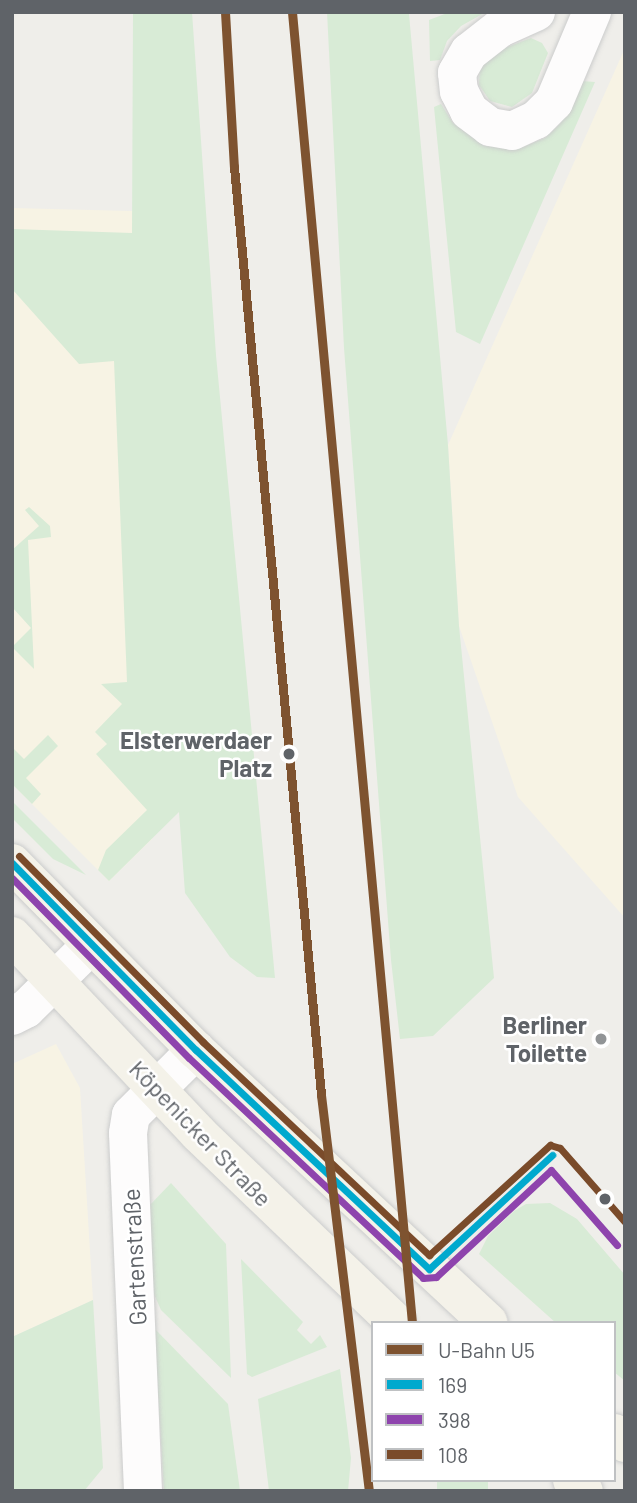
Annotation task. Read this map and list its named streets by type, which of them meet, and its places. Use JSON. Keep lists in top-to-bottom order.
{
  "streets": {
    "main road": ["Köpenicker Straße"],
    "street": ["Gartenstraße"]
  },
  "crossings": [
    ["Köpenicker Straße", "Gartenstraße"]
  ],
  "places": ["Elsterwerdaer Platz", "Berliner Toilette"],
  "lines": [
    "metro line U5",
    "transit line 108",
    "transit line 169",
    "transit line 398"
  ],
  "legend": [
    "U-Bahn U5",
    "169",
    "398",
    "108"
  ]
}
